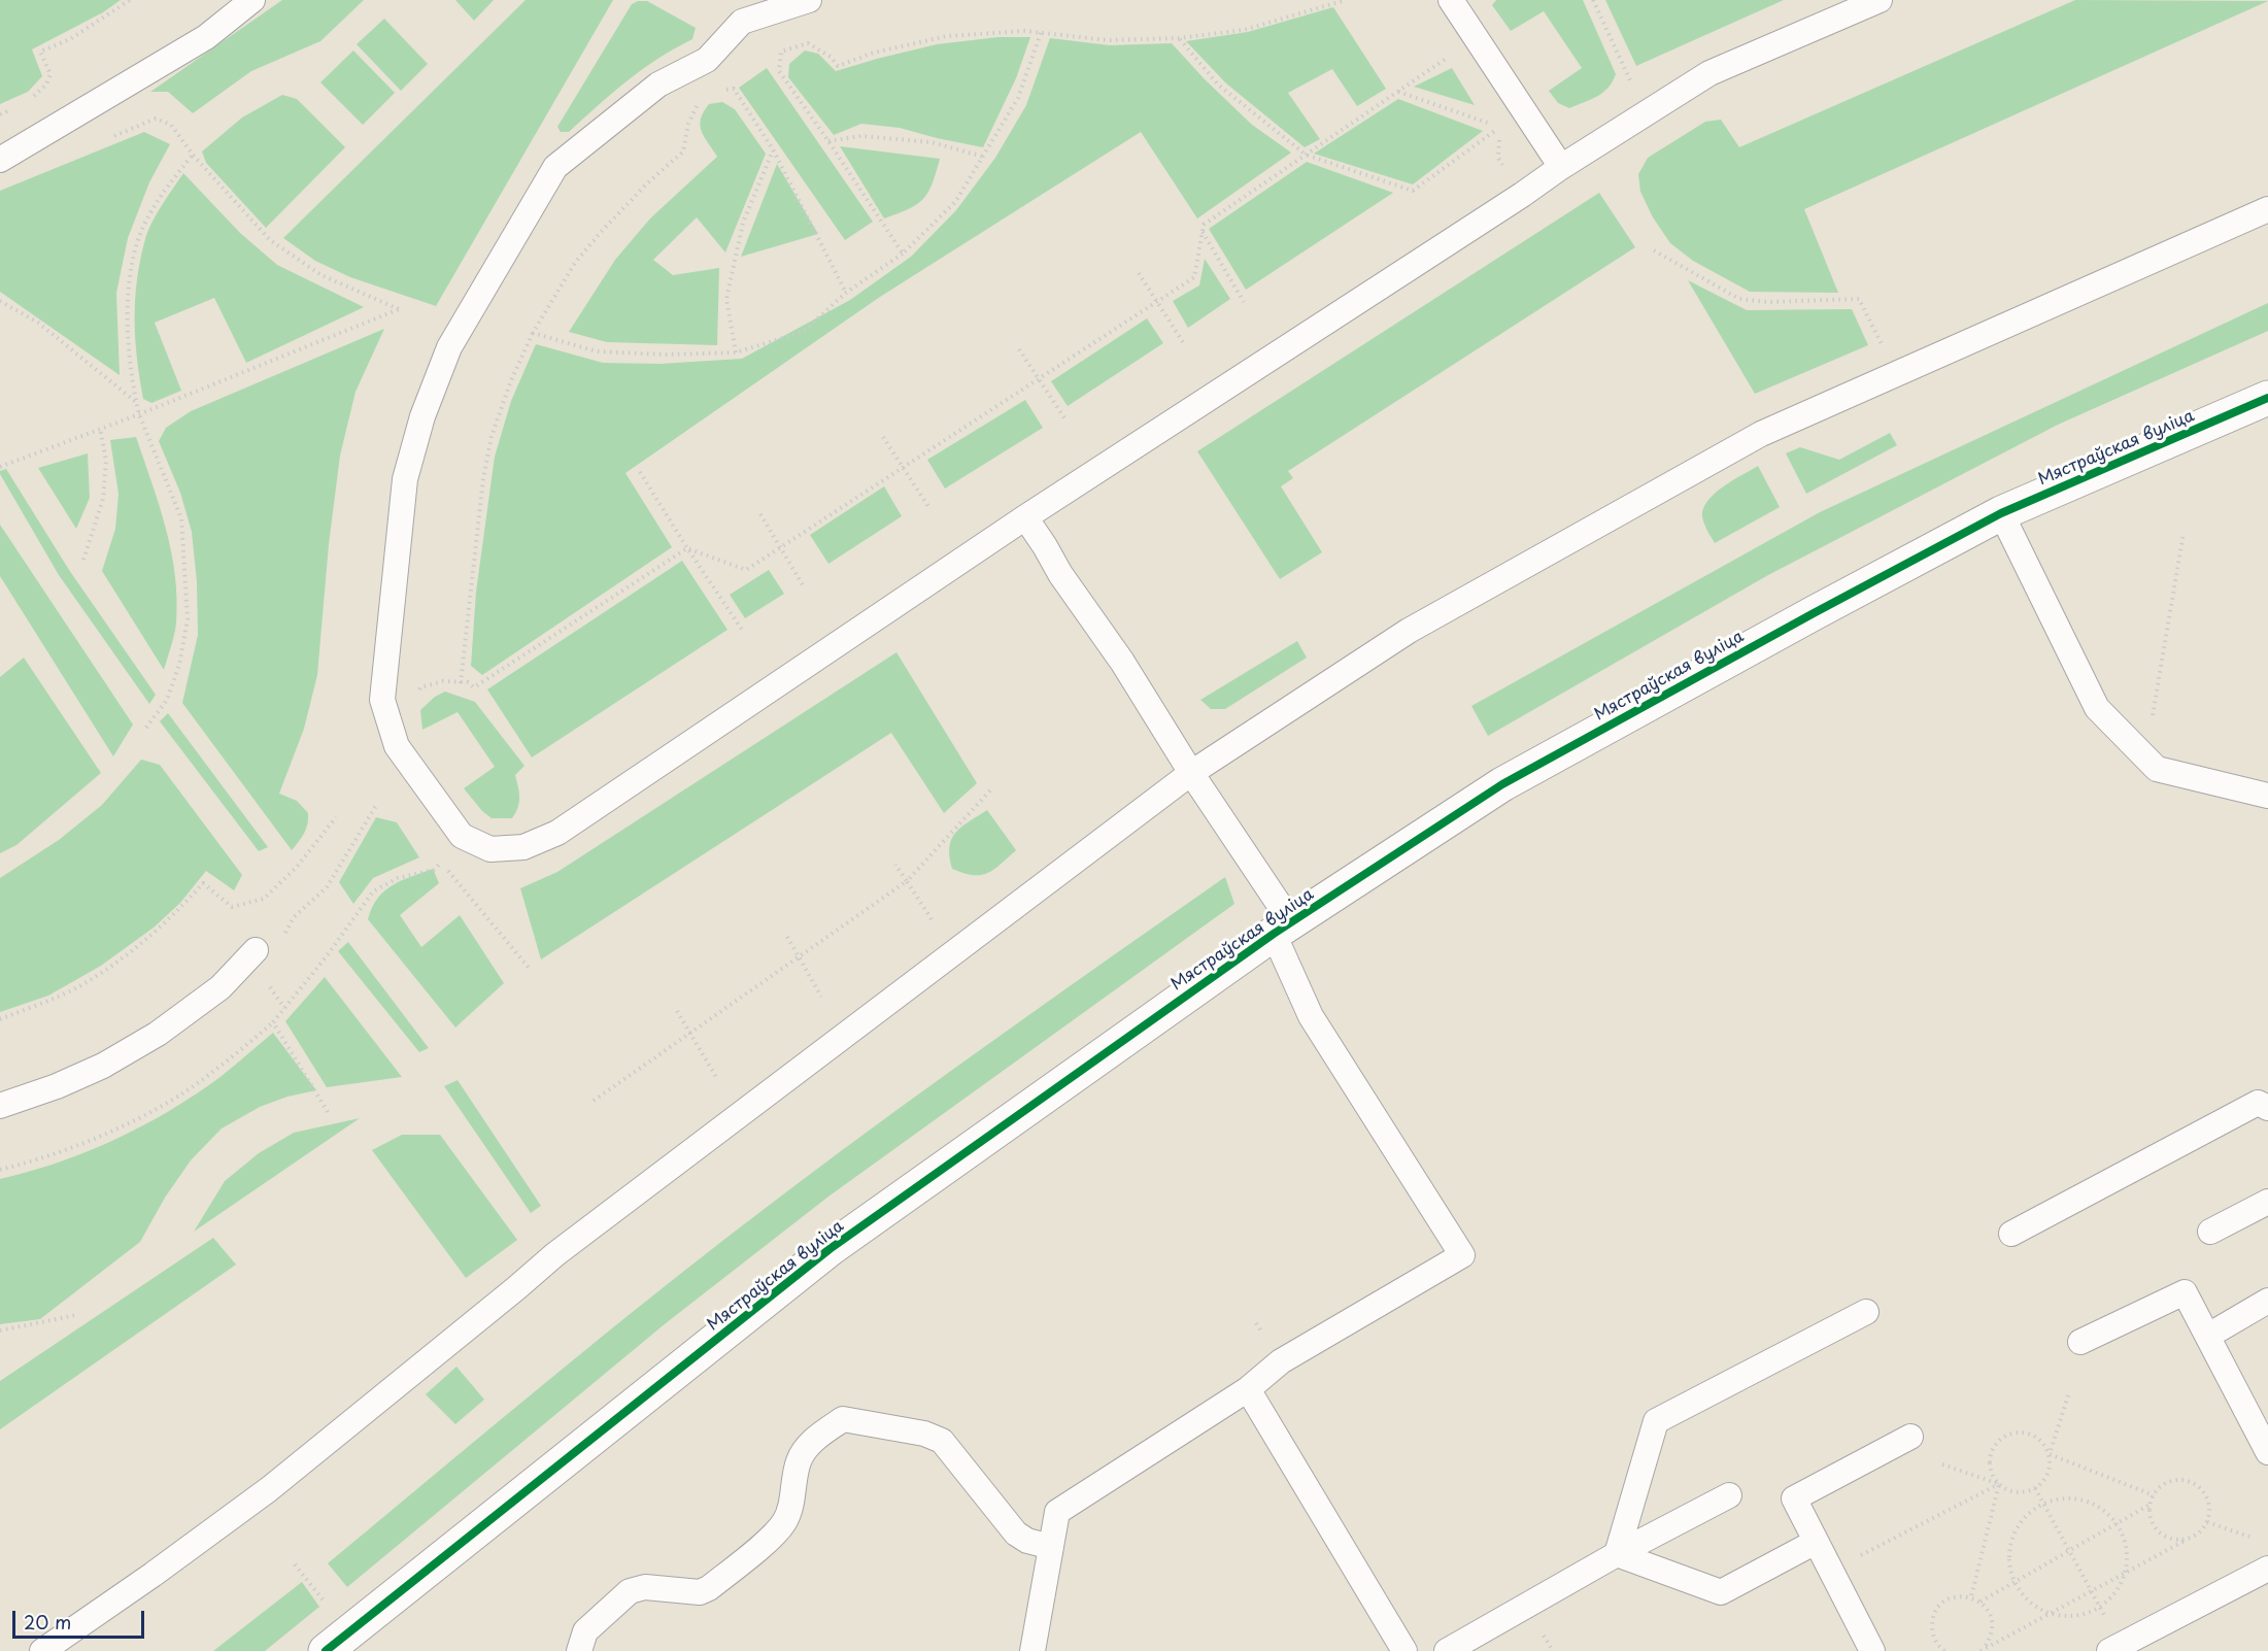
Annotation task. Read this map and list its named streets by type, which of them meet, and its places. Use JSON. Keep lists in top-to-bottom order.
{
  "streets": {
    "street": ["Мястраўская вуліца"]
  },
  "scale_bar": "20 m"
}
